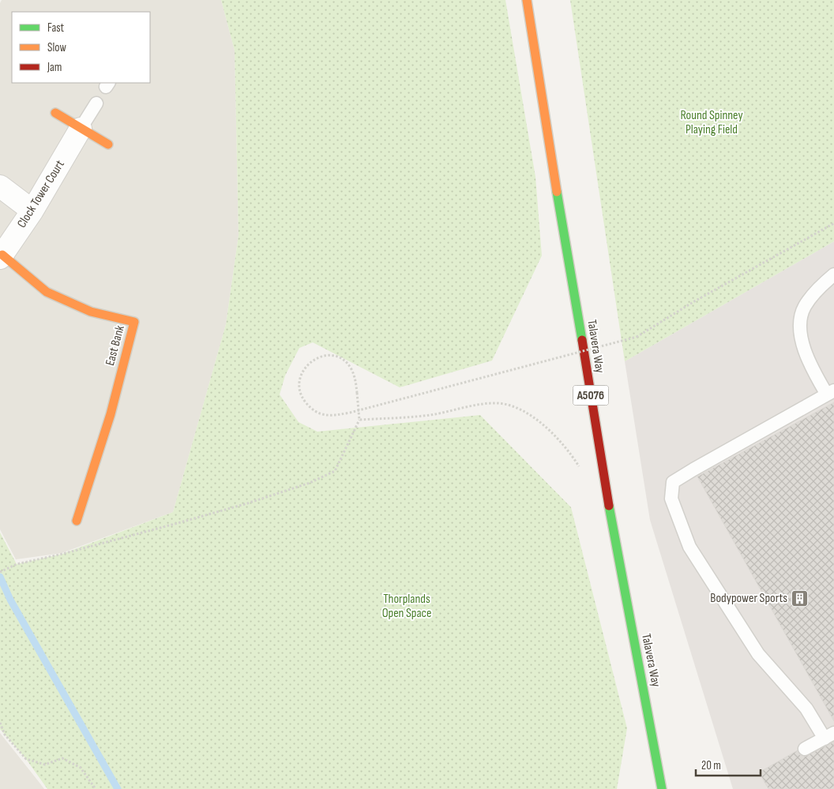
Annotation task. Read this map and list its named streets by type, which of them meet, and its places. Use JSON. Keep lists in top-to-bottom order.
{
  "streets": {
    "main road": ["East Bank", "Talavera Way", "A5076"],
    "street": ["Clock Tower Court"]
  },
  "crossings": [
    ["Clock Tower Court", "East Bank"]
  ],
  "parks": ["Round Spinney Playing Field", "Thorplands Open Space"],
  "places": {
    "building": ["Bodypower Sports"]
  },
  "legend": ["Fast", "Slow", "Jam"],
  "scale_bar": "20 m"
}
